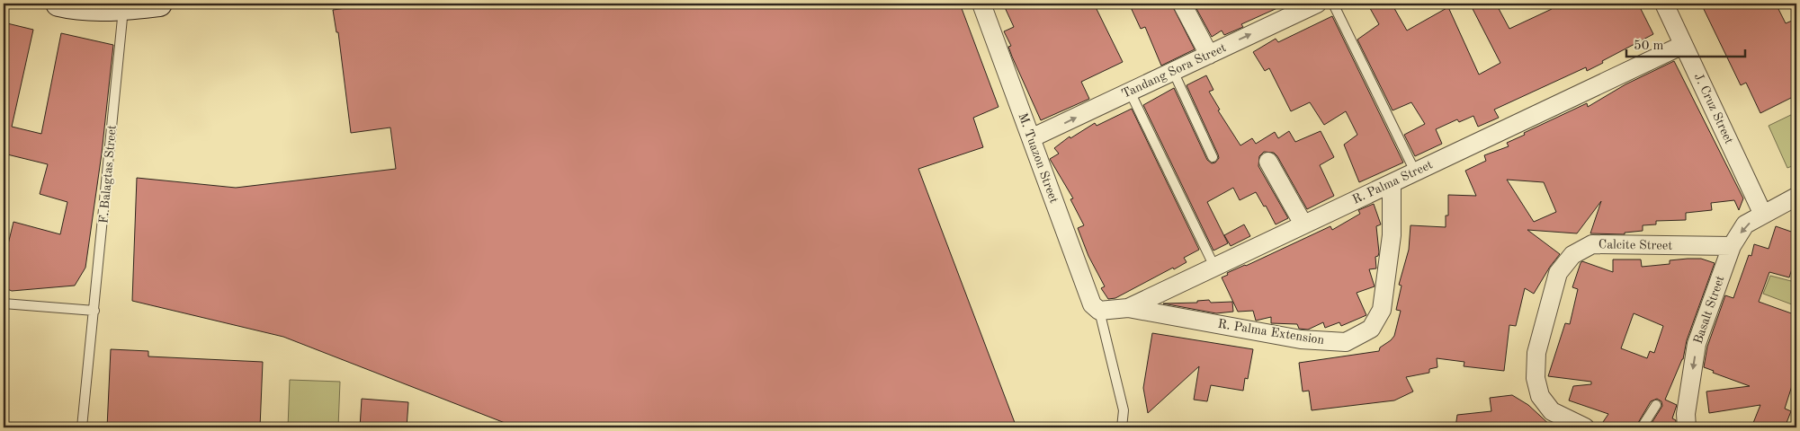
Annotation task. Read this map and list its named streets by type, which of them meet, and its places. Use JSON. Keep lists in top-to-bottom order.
{
  "streets": {
    "street": [
      "Tandang Sora Street",
      "J. Cruz Street",
      "M. Tuazon Street",
      "R. Palma Street",
      "Calcite Street",
      "Basalt Street",
      "R. Palma Extension"
    ],
    "lane": ["F. Balagtas Street"]
  },
  "crossings": [
    ["Tandang Sora Street", "M. Tuazon Street"],
    ["J. Cruz Street", "R. Palma Street"],
    ["M. Tuazon Street", "R. Palma Street"],
    ["R. Palma Street", "R. Palma Extension"],
    ["Calcite Street", "Basalt Street"]
  ],
  "one_way": ["Tandang Sora Street", "Basalt Street"],
  "scale_bar": "50 m"
}
